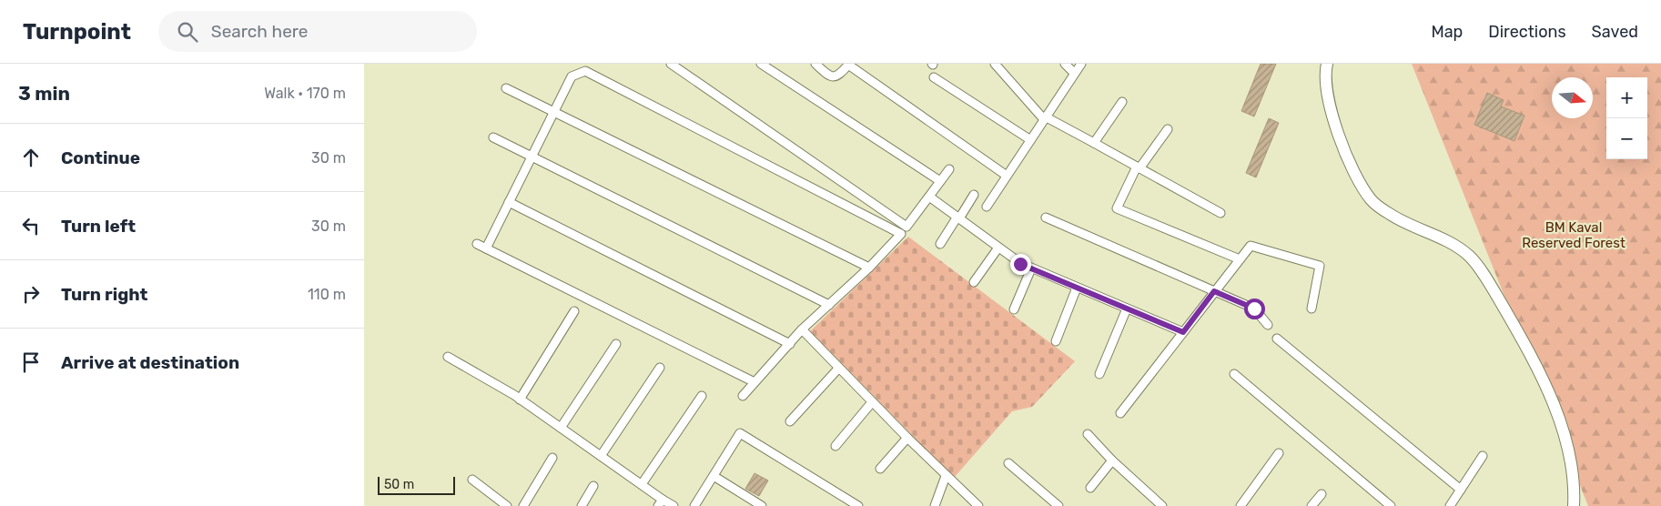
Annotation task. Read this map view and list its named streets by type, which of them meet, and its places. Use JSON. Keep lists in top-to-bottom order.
{
  "parks": ["BM Kaval Reserved Forest"],
  "scale_bar": "50 m",
  "north": "right",
  "page": {
    "header": "Turnpoint",
    "search": "Search here",
    "nav": ["Map", "Directions", "Saved"],
    "heading": ["3 min", "Walk · 170 m"],
    "map_buttons": ["+", "−"],
    "list": [
      ["Continue", "30 m"],
      ["Turn left", "30 m"],
      ["Turn right", "110 m"],
      "Arrive at destination"
    ],
    "scale": "50 m"
  }
}
